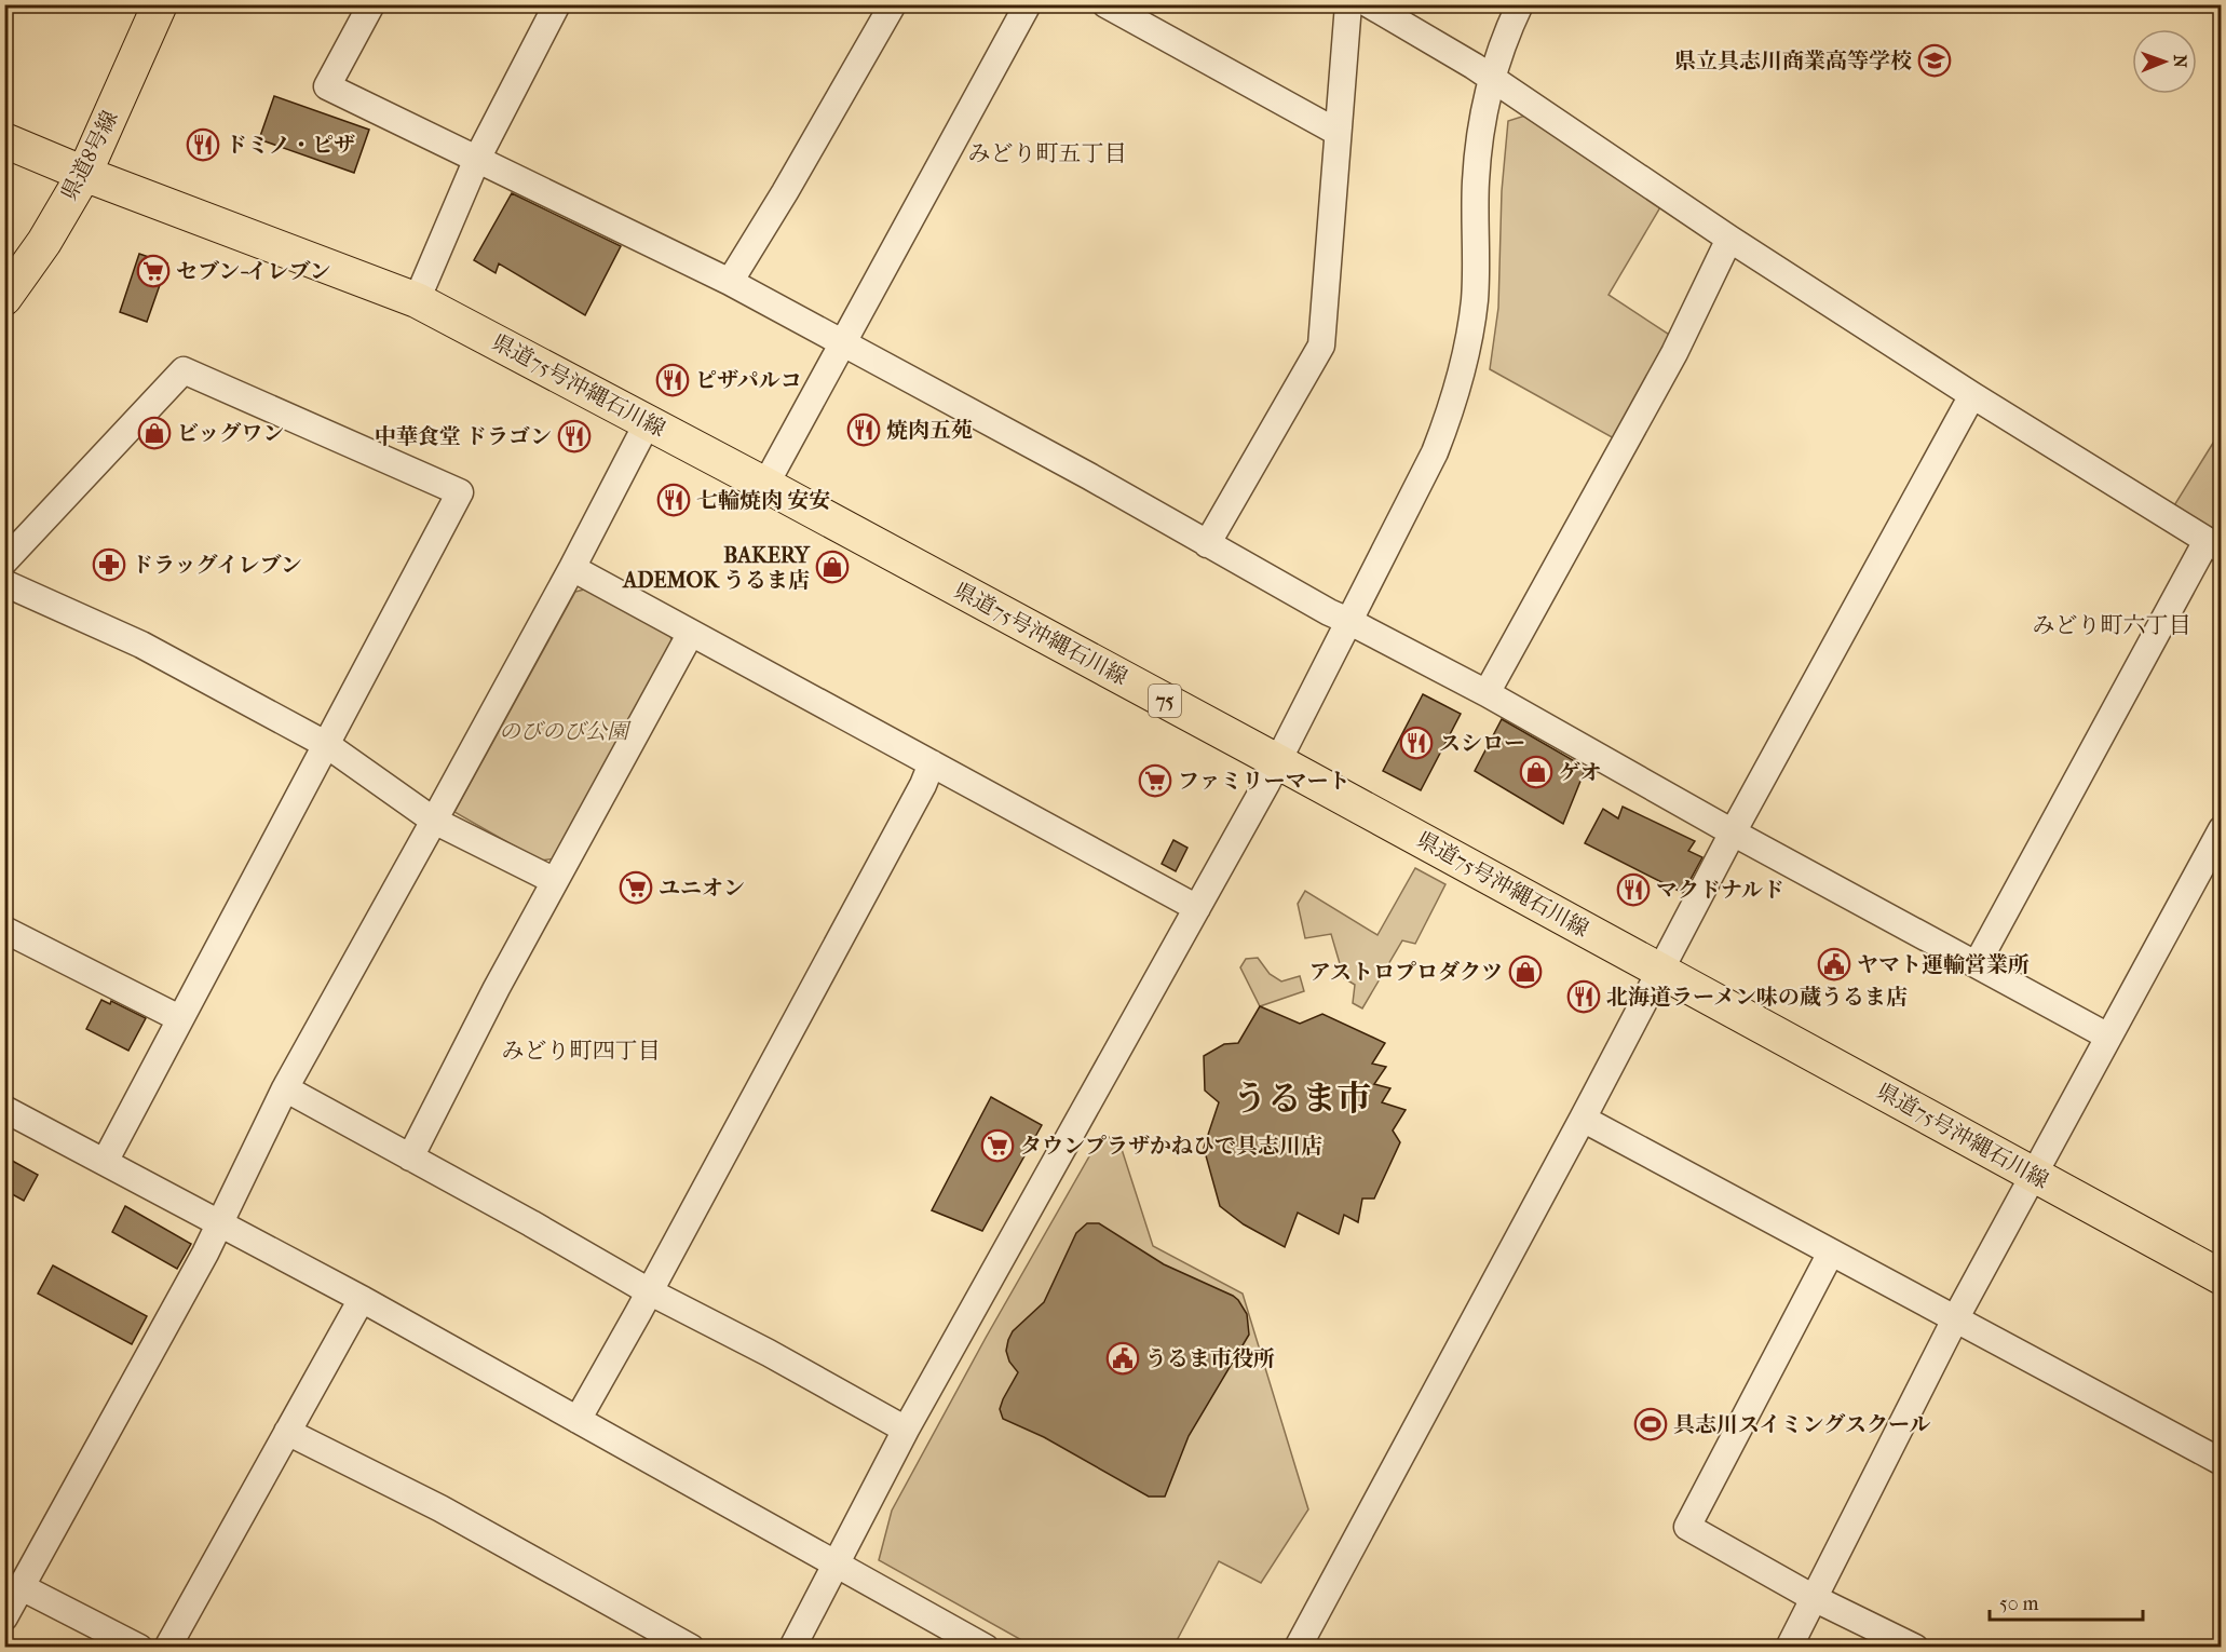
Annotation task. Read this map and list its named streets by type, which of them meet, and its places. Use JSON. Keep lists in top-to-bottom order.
{
  "streets": {
    "main road": ["県道8号線", "県道75号沖縄石川線", "75"]
  },
  "crossings": [
    ["県道8号線", "県道75号沖縄石川線"]
  ],
  "districts": [
    "みどり町五丁目",
    "みどり町六丁目",
    "みどり町四丁目",
    "うるま市"
  ],
  "parks": ["のびのび公園"],
  "places": {
    "school or university": ["県立具志川商業高等学校"],
    "restaurant": [
      "ドミノ・ピザ",
      "ピザパルコ",
      "焼肉五苑",
      "中華食堂 ドラゴン",
      "七輪焼肉 安安",
      "スシロー",
      "マクドナルド",
      "北海道ラーメン味の蔵うるま店"
    ],
    "supermarket": [
      "セブン-イレブン",
      "ファミリーマート",
      "ユニオン",
      "タウンプラザかねひで具志川店"
    ],
    "shop": [
      "ビッグワン",
      "BAKERY ADEMOK うるま店",
      "ゲオ",
      "アストロプロダクツ"
    ],
    "pharmacy": ["ドラッグイレブン"],
    "public building": ["ヤマト運輸営業所", "うるま市役所"],
    "sports": ["具志川スイミングスクール"]
  },
  "scale_bar": "50 m",
  "north": "right"
}
